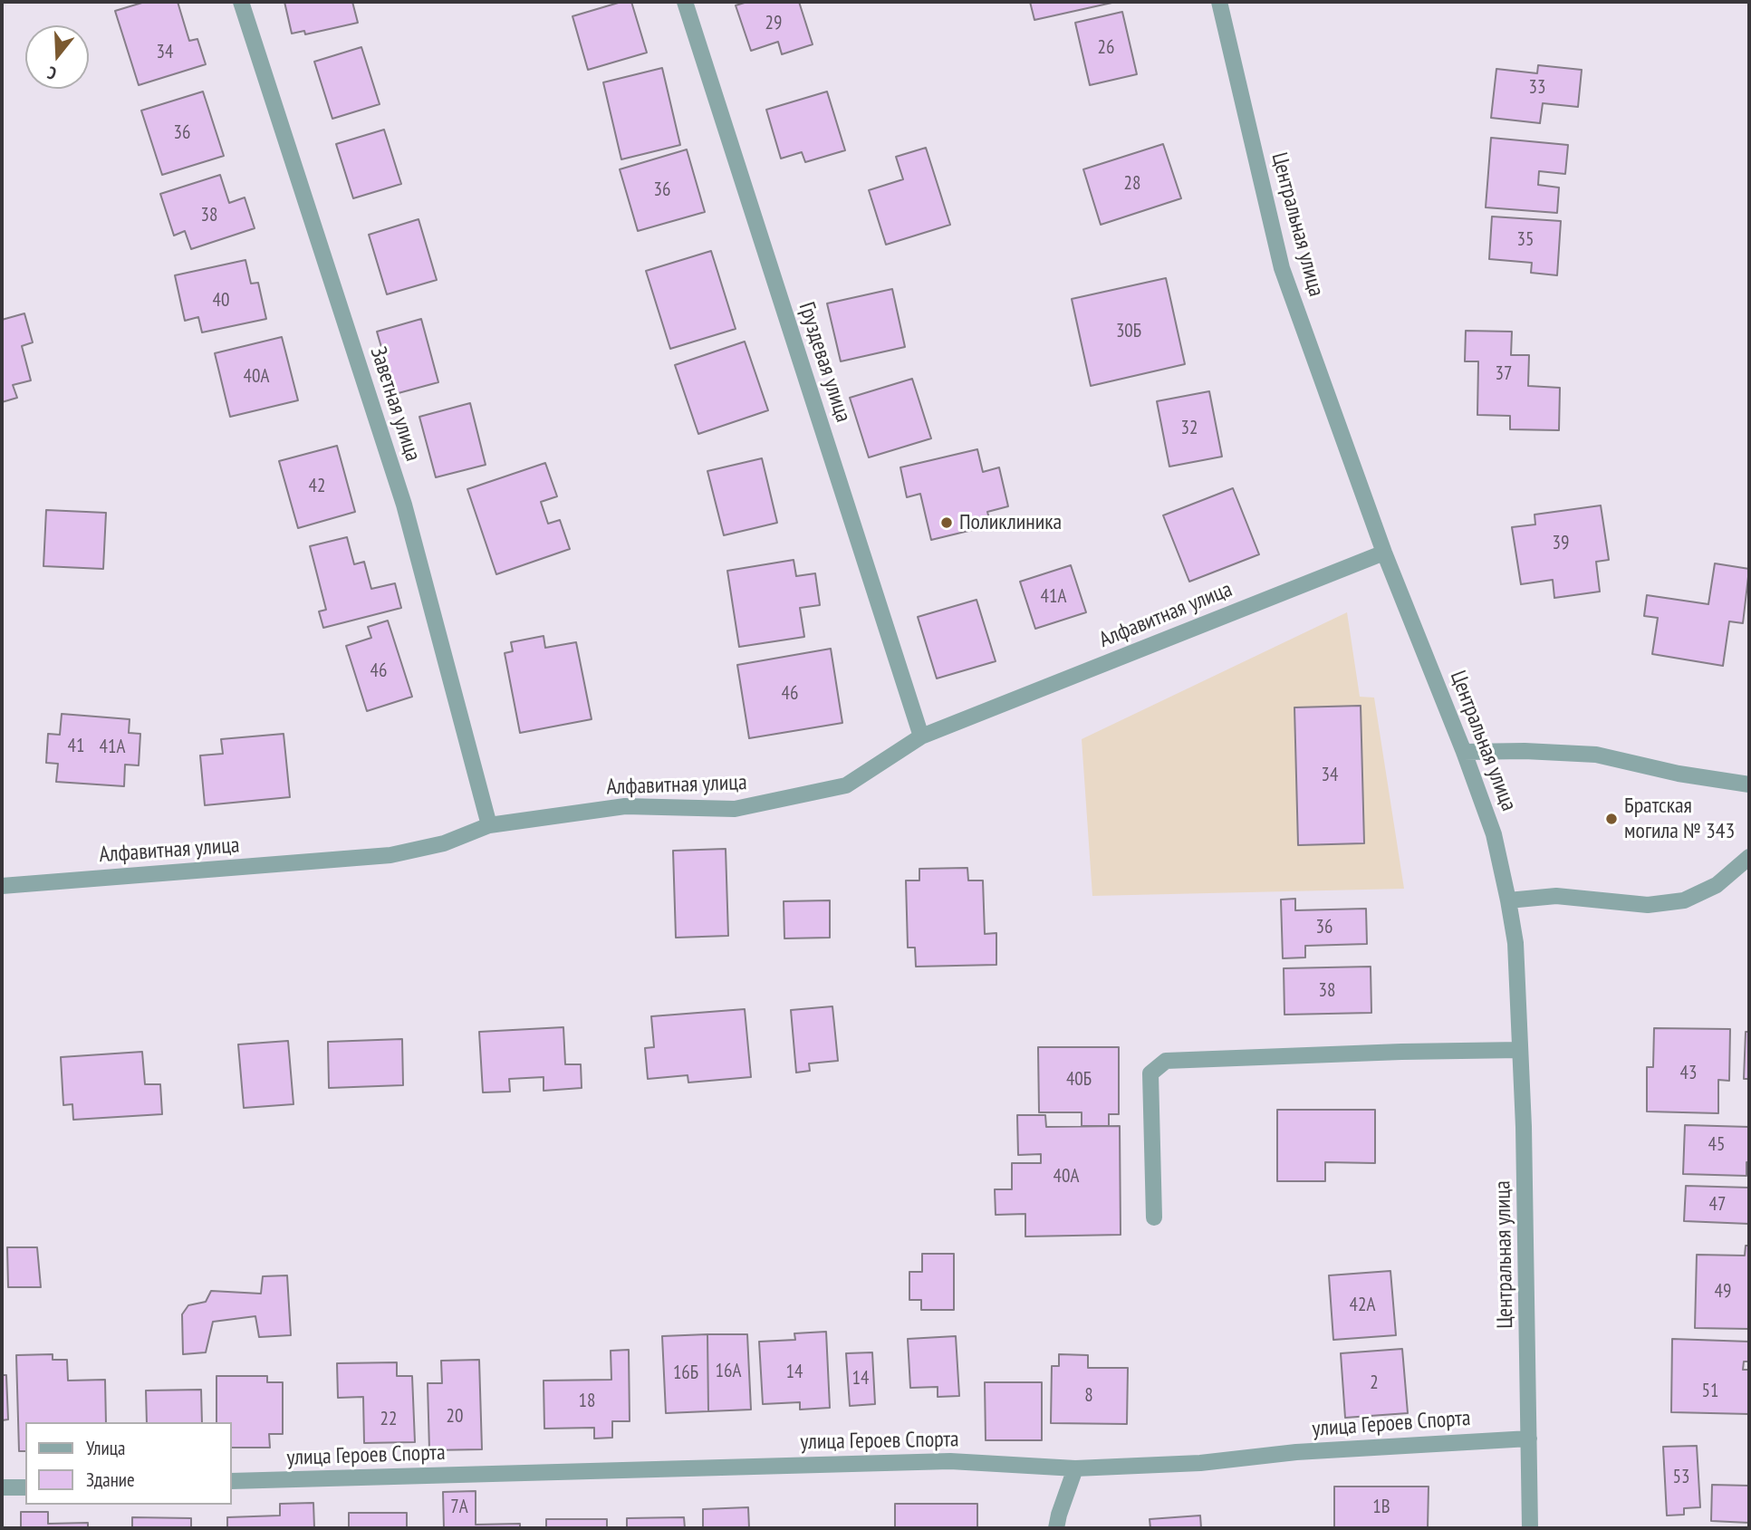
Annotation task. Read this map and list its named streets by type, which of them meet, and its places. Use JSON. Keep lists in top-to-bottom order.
{
  "streets": {
    "street": [
      "Центральная улица",
      "Груздевая улица",
      "Заветная улица",
      "Алфавитная улица",
      "улица Героев Спорта"
    ]
  },
  "crossings": [
    ["Центральная улица", "Алфавитная улица"],
    ["Центральная улица", "улица Героев Спорта"],
    ["Груздевая улица", "Алфавитная улица"],
    ["Заветная улица", "Алфавитная улица"]
  ],
  "places": ["Поликлиника", "Братская могила № 343"],
  "house_numbers": [
    "29",
    "26",
    "34",
    "33",
    "36",
    "28",
    "36",
    "38",
    "35",
    "40",
    "30Б",
    "37",
    "40А",
    "32",
    "42",
    "39",
    "41А",
    "46",
    "46",
    "41",
    "41А",
    "34",
    "36",
    "38",
    "43",
    "40Б",
    "45",
    "40А",
    "47",
    "49",
    "42А",
    "16А",
    "14",
    "16Б",
    "14",
    "2",
    "51",
    "8",
    "18",
    "20",
    "22",
    "53",
    "7А",
    "1В"
  ],
  "legend": ["Улица", "Здание"],
  "north": "bottom"
}
